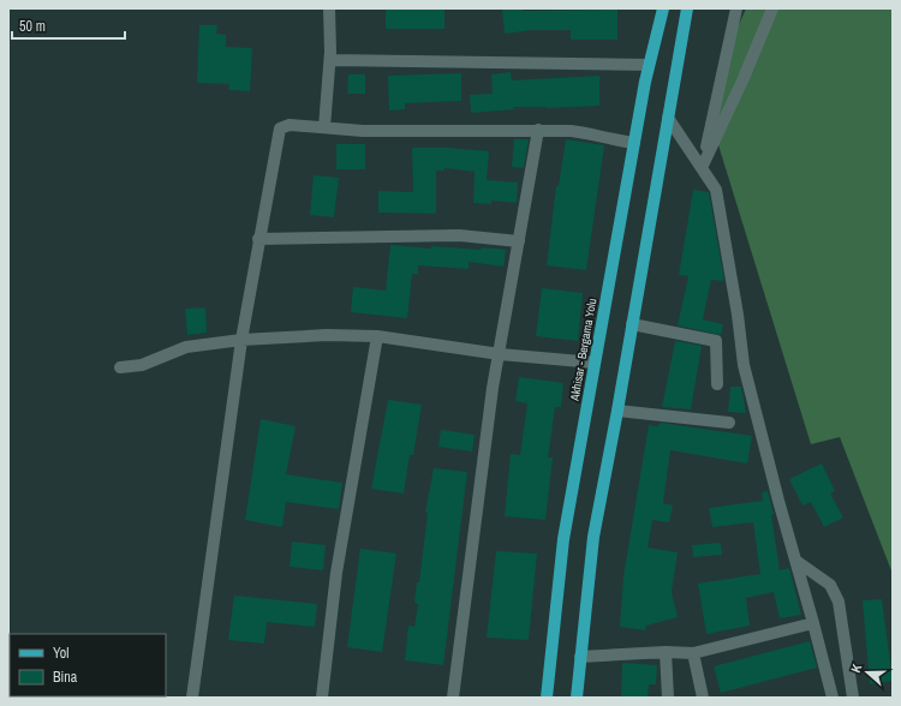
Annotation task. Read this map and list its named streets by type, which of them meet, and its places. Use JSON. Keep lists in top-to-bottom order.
{
  "streets": {
    "main road": ["Akhisar - Bergama Yolu"]
  },
  "legend": ["Yol", "Bina"],
  "scale_bar": "50 m",
  "north": "left"
}
